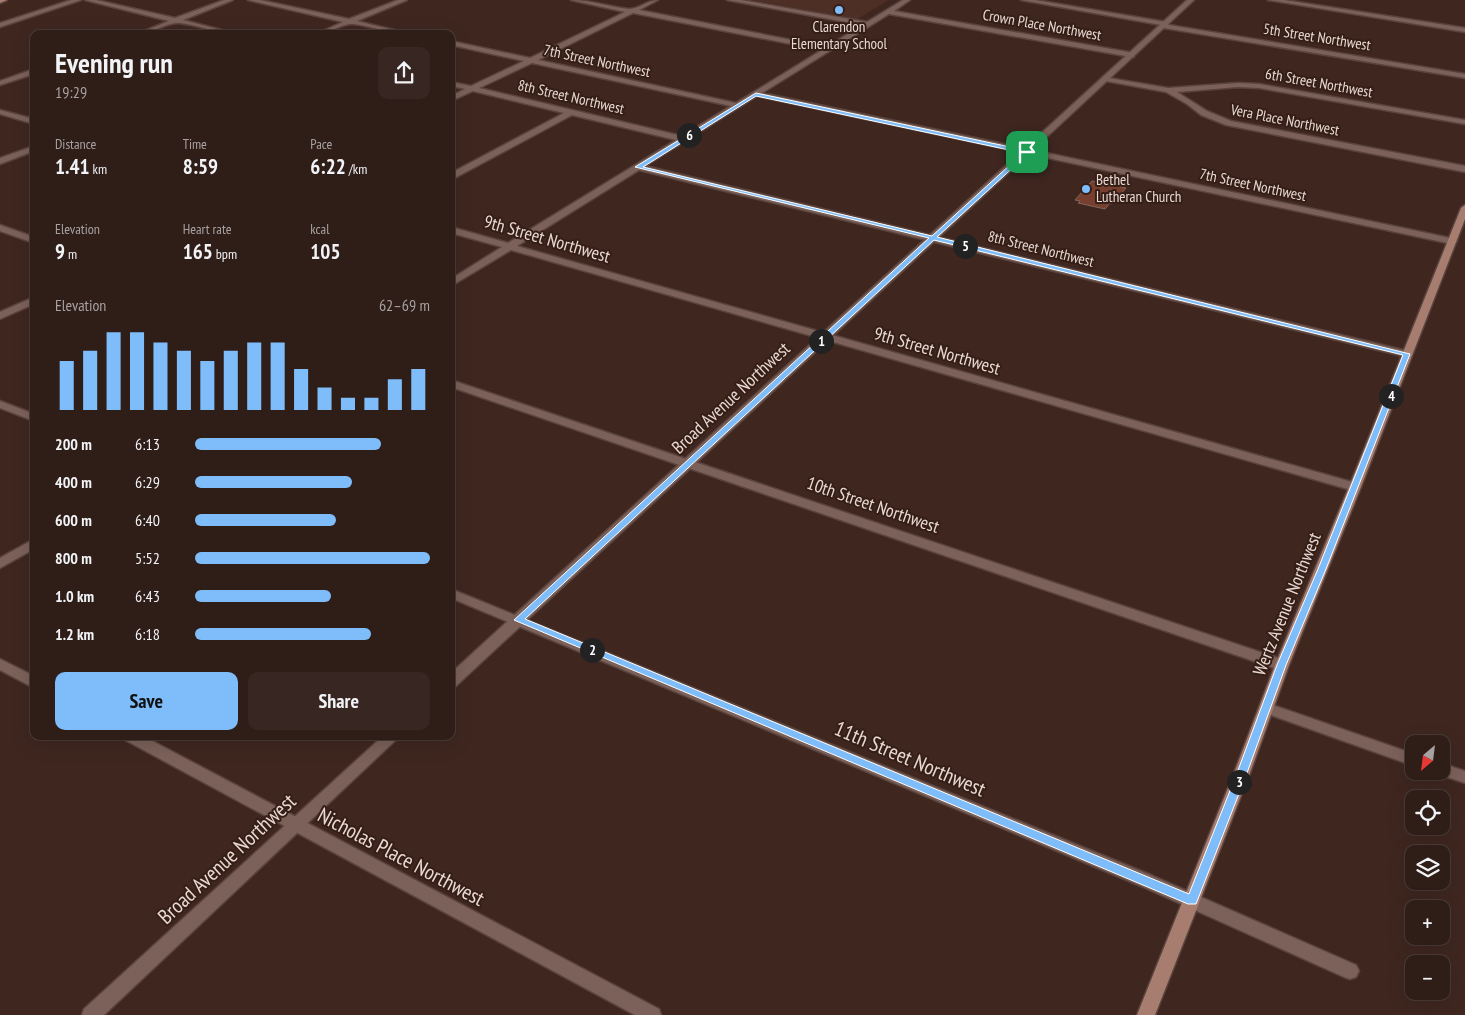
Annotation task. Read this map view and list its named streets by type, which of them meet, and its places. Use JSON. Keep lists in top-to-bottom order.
{
  "streets": {
    "main road": ["Wertz Avenue Northwest"],
    "street": [
      "Crown Place Northwest",
      "5th Street Northwest",
      "7th Street Northwest",
      "6th Street Northwest",
      "8th Street Northwest",
      "Vera Place Northwest",
      "9th Street Northwest",
      "Broad Avenue Northwest",
      "10th Street Northwest",
      "11th Street Northwest",
      "Nicholas Place Northwest"
    ]
  },
  "crossings": [
    ["Crown Place Northwest", "Broad Avenue Northwest"],
    ["5th Street Northwest", "Broad Avenue Northwest"],
    ["7th Street Northwest", "Broad Avenue Northwest"],
    ["7th Street Northwest", "Wertz Avenue Northwest"],
    ["6th Street Northwest", "Vera Place Northwest"],
    ["8th Street Northwest", "Broad Avenue Northwest"],
    ["8th Street Northwest", "Wertz Avenue Northwest"],
    ["Vera Place Northwest", "Broad Avenue Northwest"],
    ["9th Street Northwest", "Broad Avenue Northwest"],
    ["9th Street Northwest", "Wertz Avenue Northwest"],
    ["Broad Avenue Northwest", "10th Street Northwest"],
    ["Broad Avenue Northwest", "11th Street Northwest"],
    ["Broad Avenue Northwest", "Nicholas Place Northwest"],
    ["10th Street Northwest", "Wertz Avenue Northwest"],
    ["Wertz Avenue Northwest", "11th Street Northwest"]
  ],
  "places": ["Clarendon Elementary School", "Bethel Lutheran Church"],
  "north": "bottom left",
  "page": {
    "heading": ["Evening run", "19:29"],
    "stats": [
      ["Distance", "1.41 km"],
      ["Time", "8:59"],
      ["Pace", "6:22 /km"],
      ["Elevation", "9 m"],
      ["Heart rate", "165 bpm"],
      ["kcal", "105"]
    ],
    "pins": [
      "6",
      "5",
      "1",
      "4",
      "2",
      "3"
    ],
    "chart": ["Elevation", "62–69 m"],
    "list": [
      {
        "name": "200 m",
        "note": "6:13"
      },
      {
        "name": "400 m",
        "note": "6:29"
      },
      {
        "name": "600 m",
        "note": "6:40"
      },
      {
        "name": "800 m",
        "note": "5:52"
      },
      {
        "name": "1.0 km",
        "note": "6:43"
      },
      {
        "name": "1.2 km",
        "note": "6:18"
      }
    ],
    "buttons": ["Save", "Share"],
    "map_buttons": ["+", "−"]
  }
}
